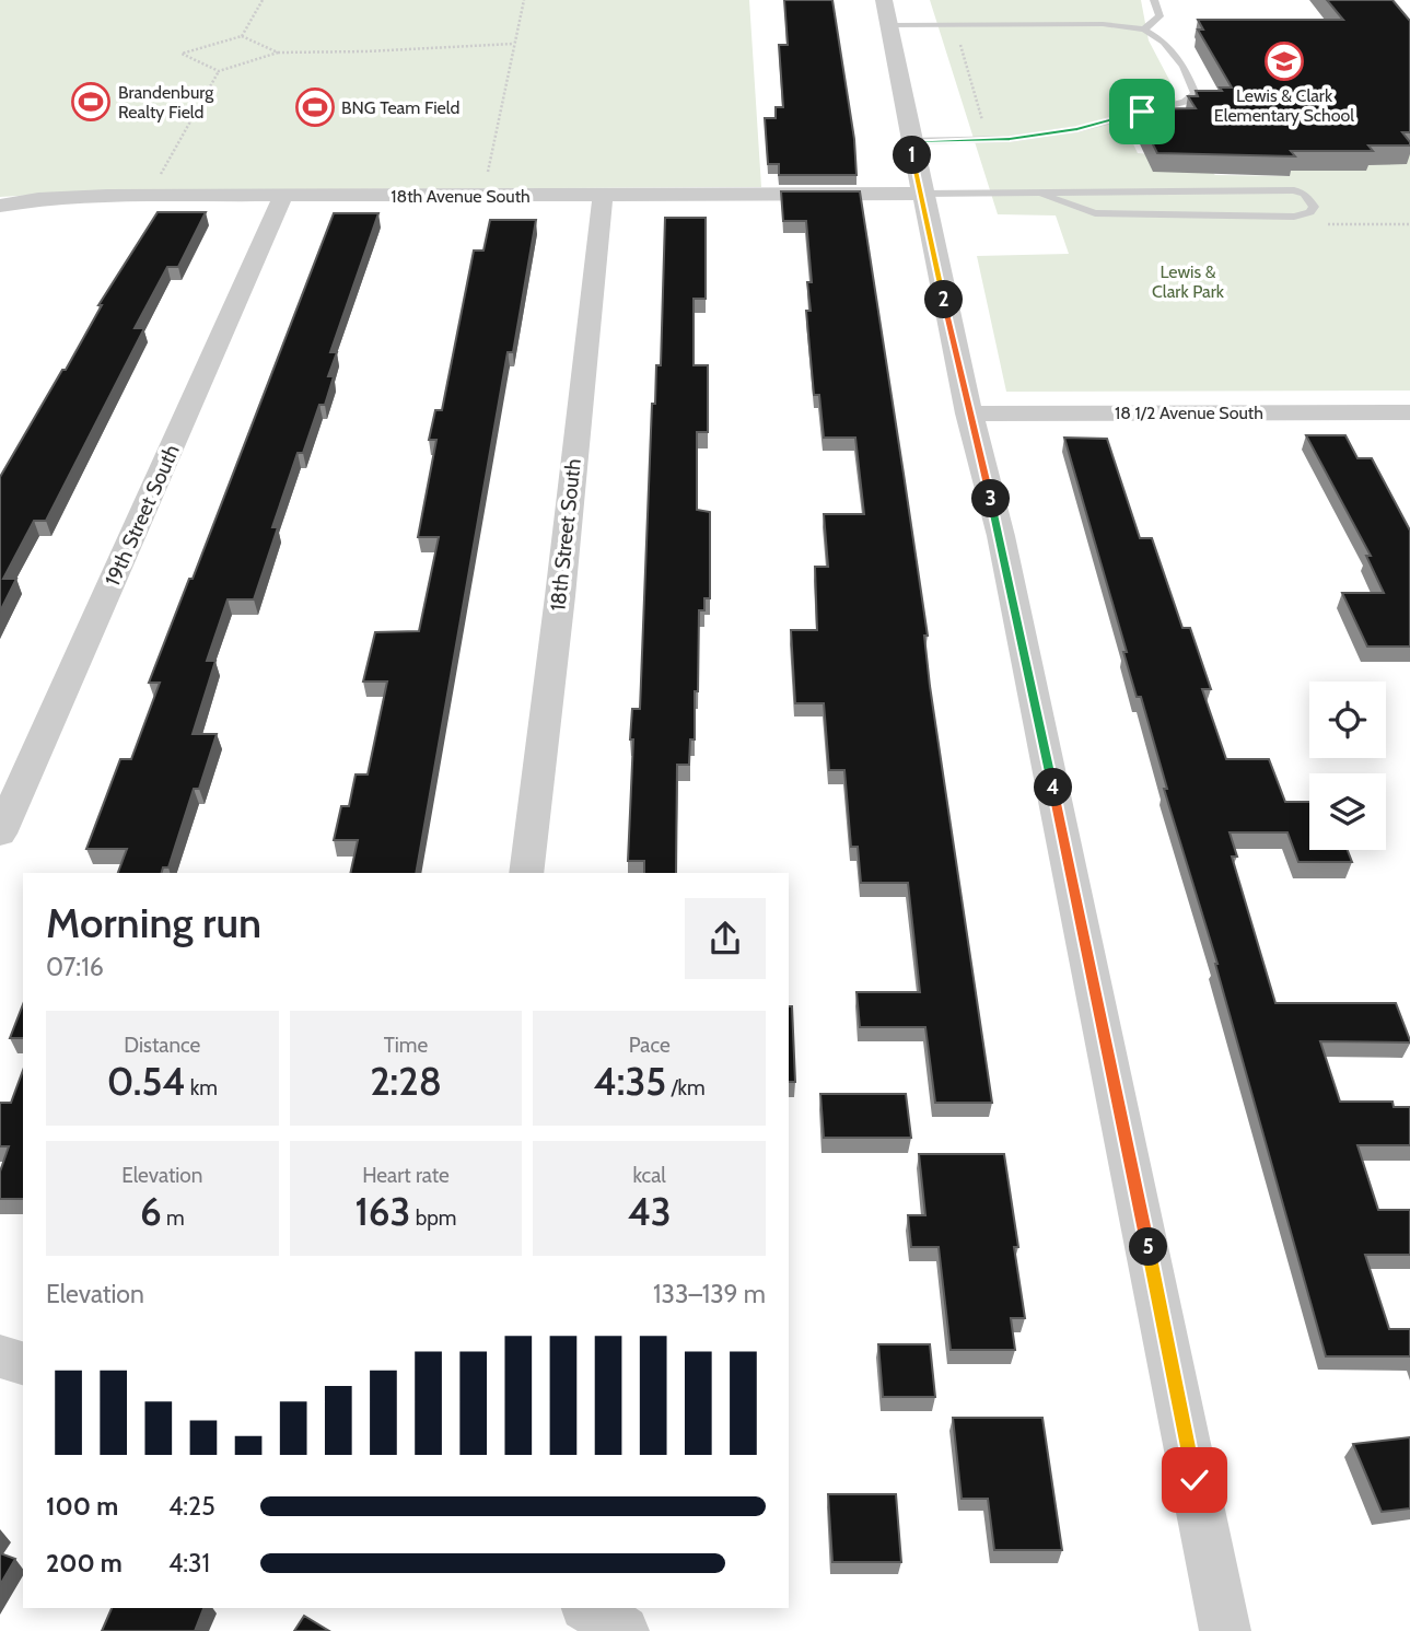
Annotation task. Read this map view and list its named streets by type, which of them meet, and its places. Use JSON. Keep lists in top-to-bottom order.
{
  "streets": {
    "street": [
      "18th Avenue South",
      "18 1/2 Avenue South",
      "19th Street South",
      "18th Street South"
    ]
  },
  "crossings": [
    ["18th Avenue South", "19th Street South"],
    ["18th Avenue South", "18th Street South"]
  ],
  "parks": ["Lewis & Clark Park"],
  "places": {
    "school or university": ["Lewis & Clark Elementary School"],
    "sports": ["Brandenburg Realty Field", "BNG Team Field"]
  },
  "page": {
    "pins": [
      "1",
      "2",
      "3",
      "4",
      "5"
    ],
    "heading": ["Morning run", "07:16"],
    "stats": [
      ["Distance", "0.54 km"],
      ["Time", "2:28"],
      ["Pace", "4:35 /km"],
      ["Elevation", "6 m"],
      ["Heart rate", "163 bpm"],
      ["kcal", "43"]
    ],
    "chart": ["Elevation", "133–139 m"],
    "list": [
      {
        "name": "100 m",
        "note": "4:25"
      },
      {
        "name": "200 m",
        "note": "4:31"
      }
    ]
  }
}
